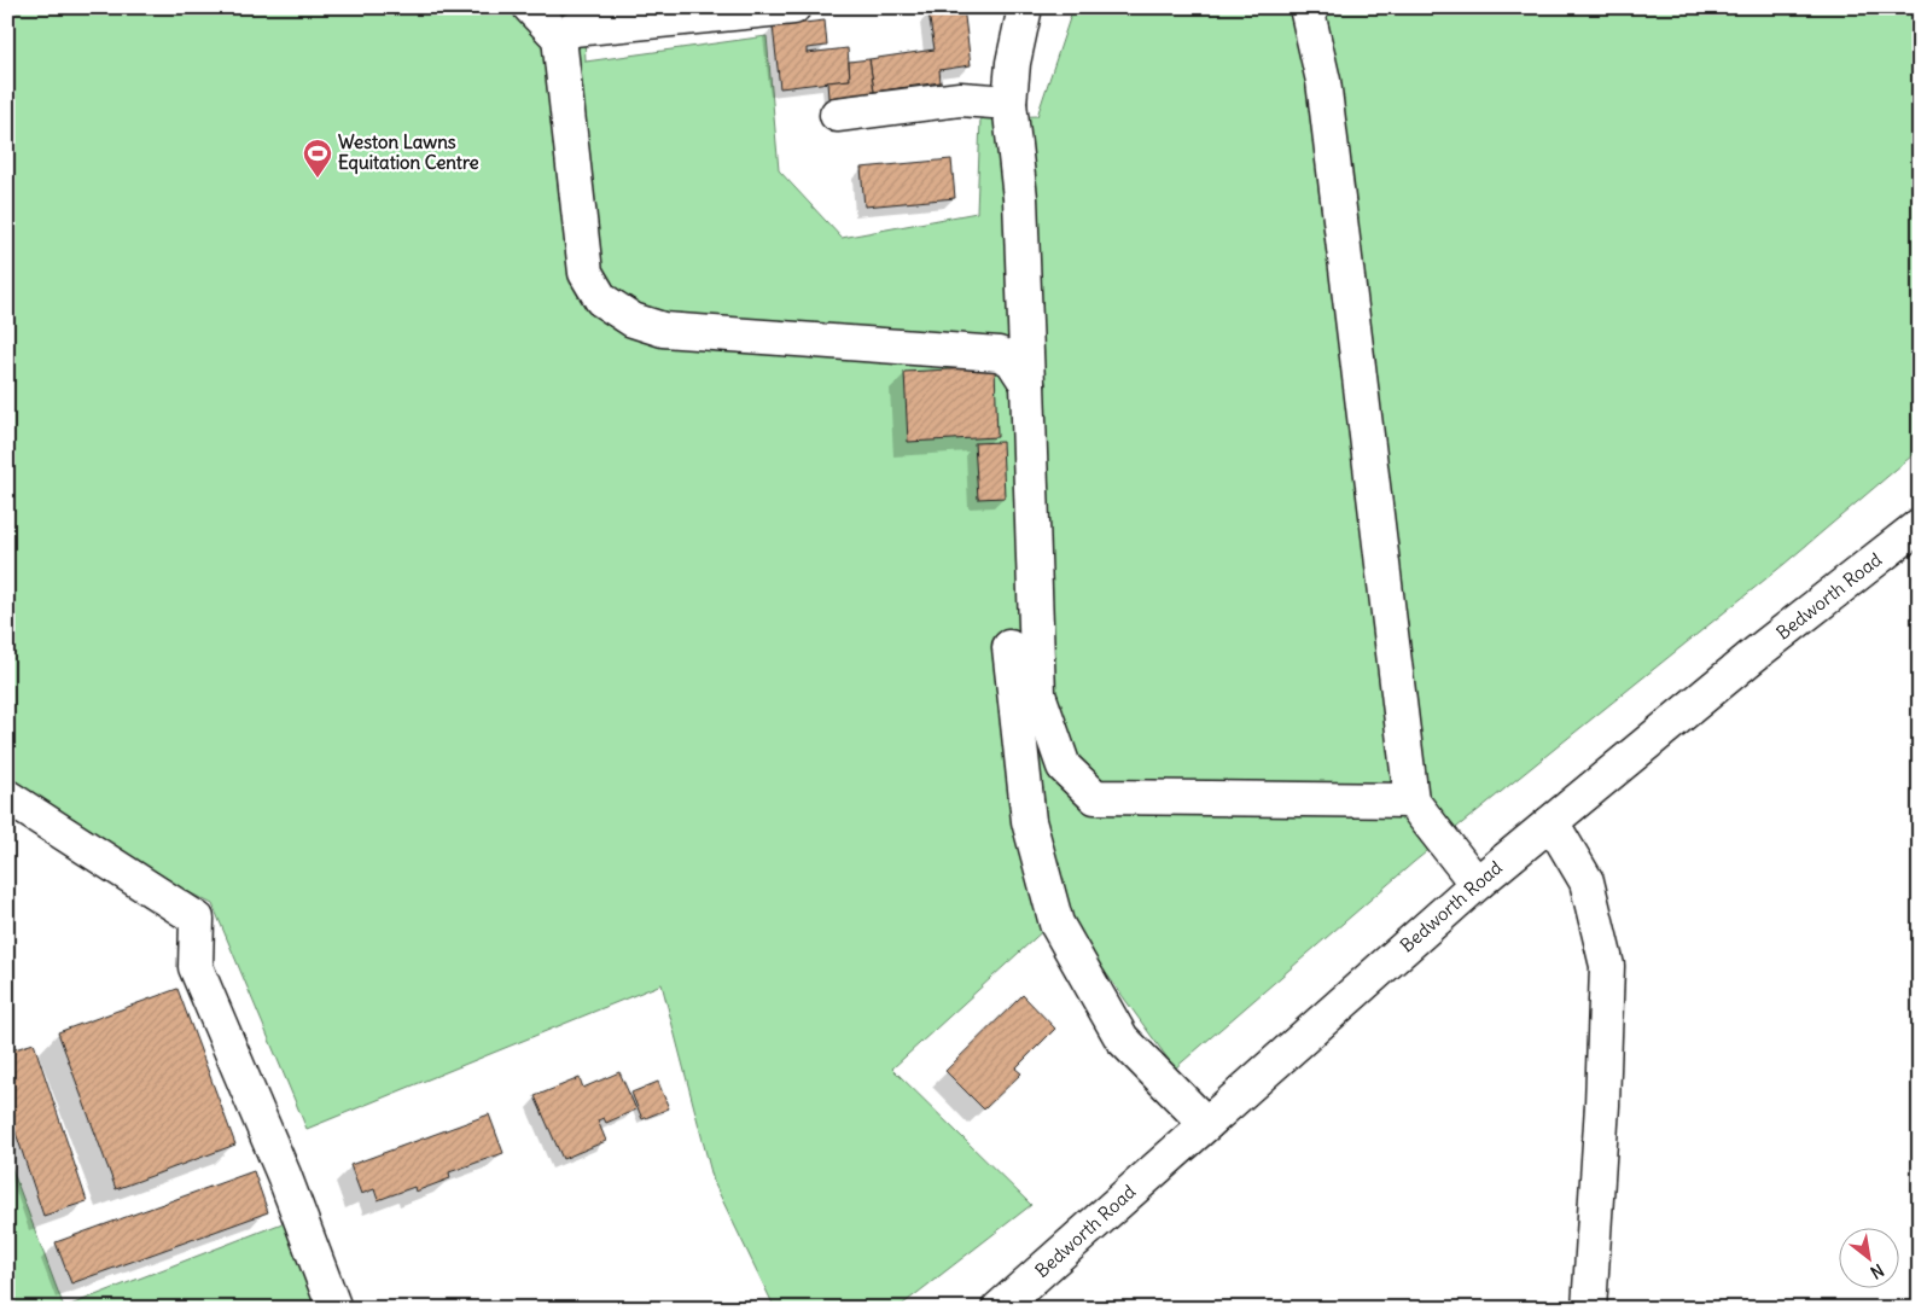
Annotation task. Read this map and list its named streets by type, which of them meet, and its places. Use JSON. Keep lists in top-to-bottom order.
{
  "streets": {
    "main road": ["Bedworth Road"]
  },
  "places": {
    "sports": ["Weston Lawns Equitation Centre"]
  },
  "north": "bottom right"
}
